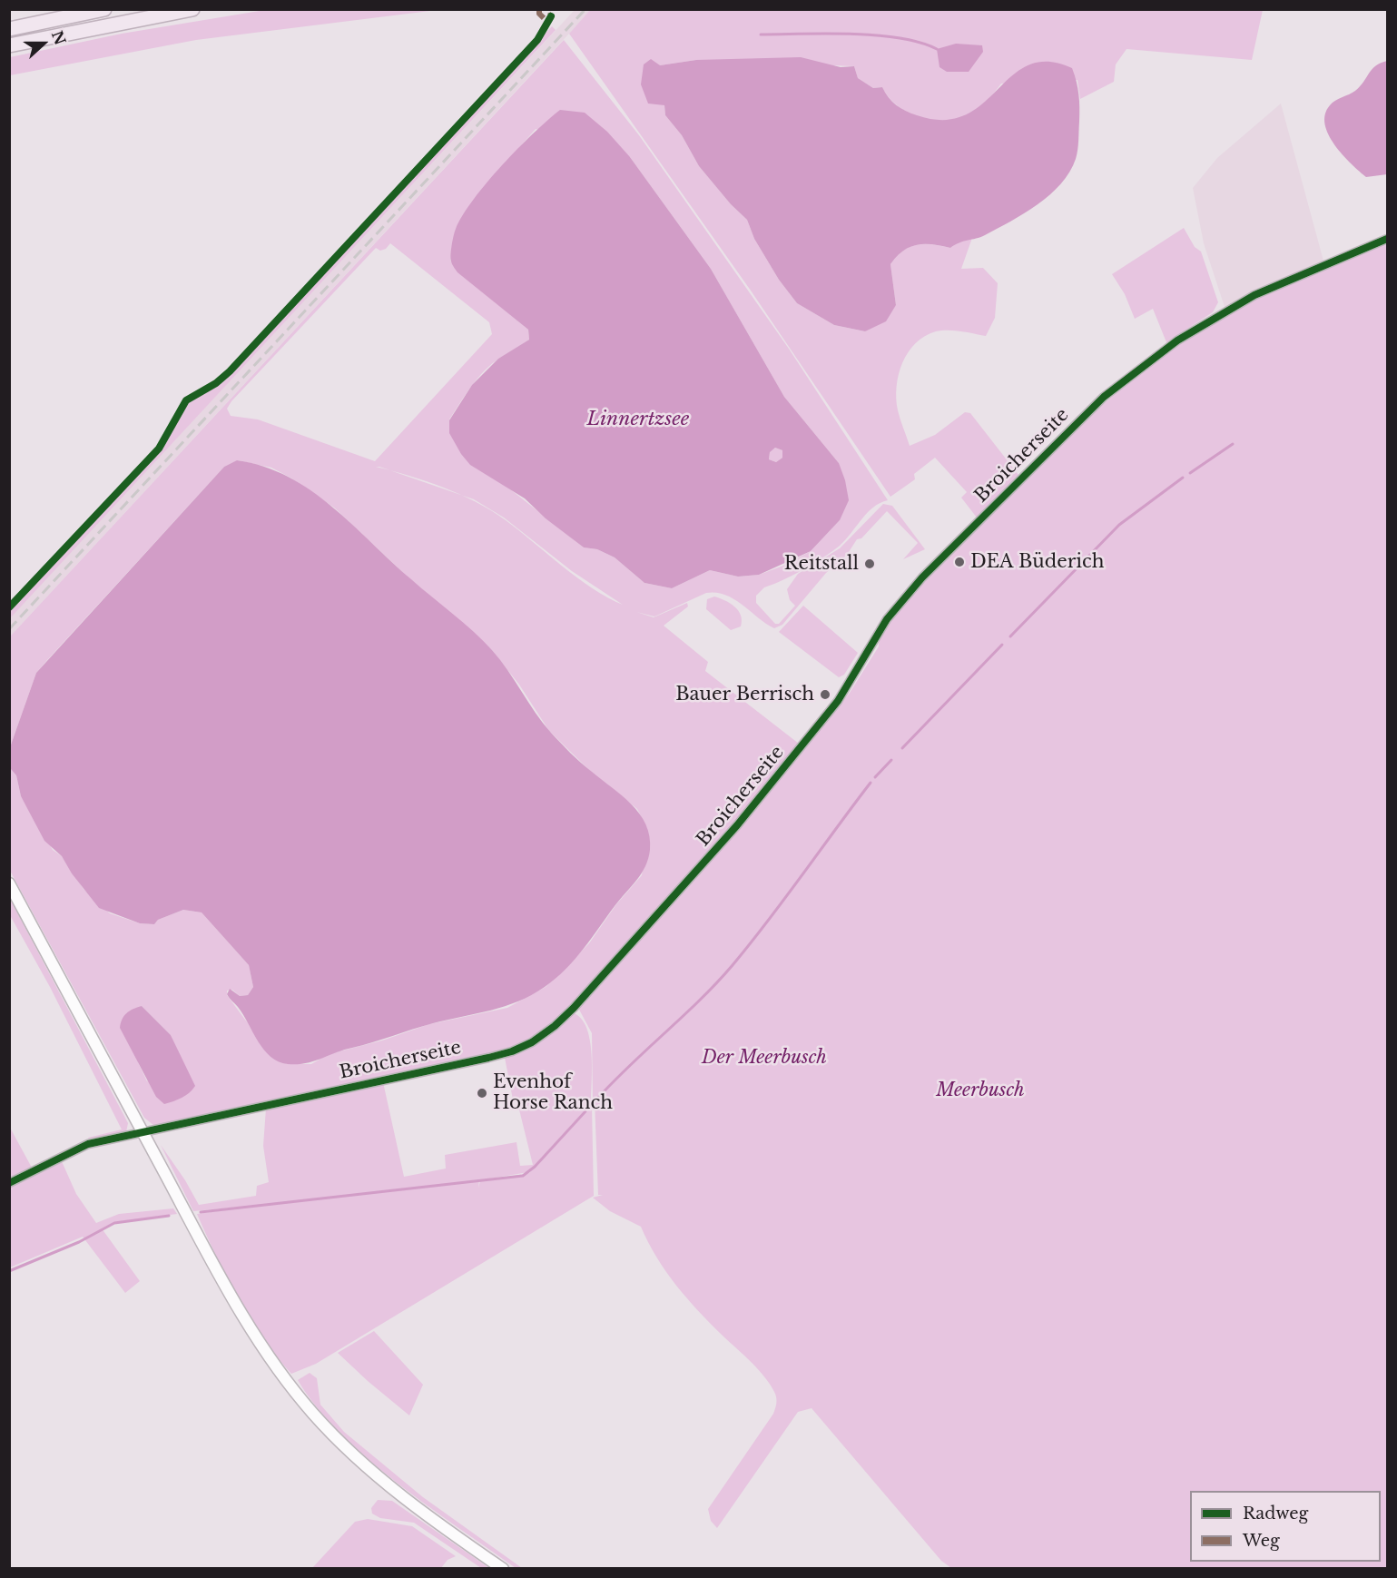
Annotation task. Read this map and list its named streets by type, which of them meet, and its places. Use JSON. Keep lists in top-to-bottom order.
{
  "streets": {
    "street": ["Broicherseite"]
  },
  "water": ["Linnertzsee"],
  "parks": ["Der Meerbusch", "Meerbusch"],
  "places": [
    "DEA Büderich",
    "Reitstall",
    "Bauer Berrisch",
    "Evenhof Horse Ranch"
  ],
  "legend": ["Radweg", "Weg"],
  "north": "right"
}
